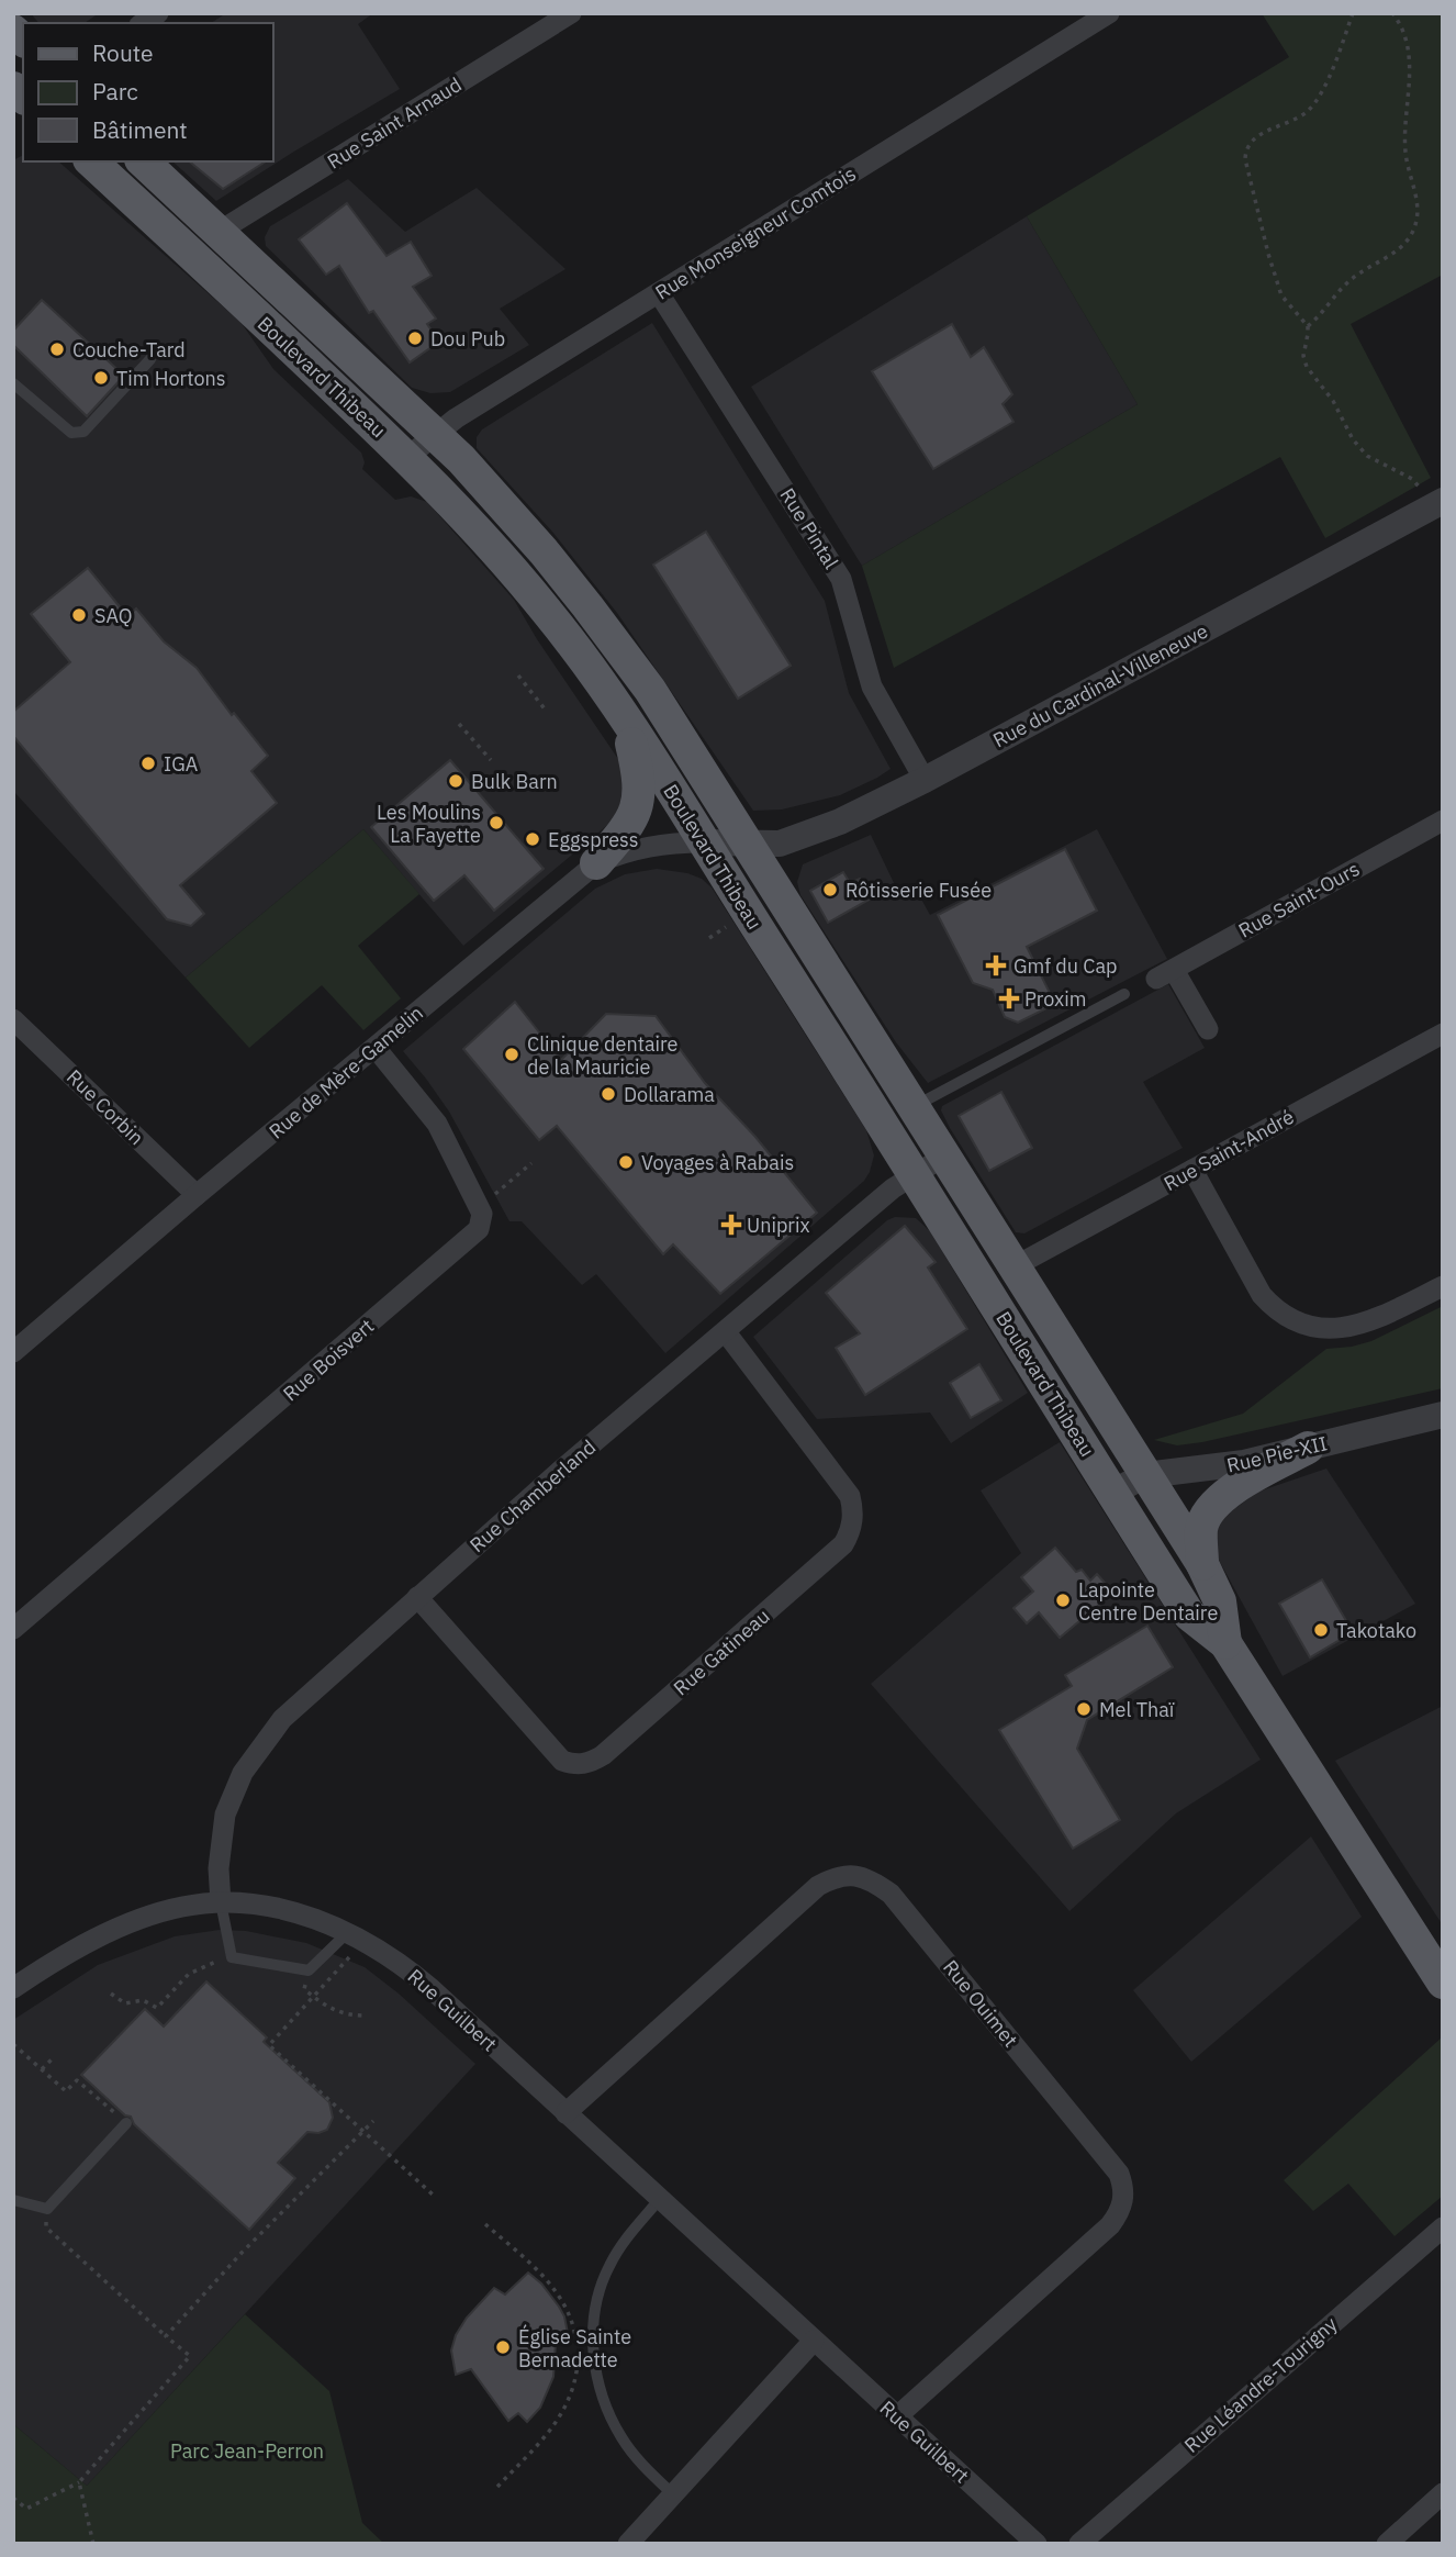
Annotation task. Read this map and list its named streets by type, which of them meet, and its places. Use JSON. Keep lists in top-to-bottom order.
{
  "streets": {
    "main road": ["Boulevard Thibeau"],
    "street": [
      "Rue Saint Arnaud",
      "Rue Monseigneur Comtois",
      "Rue Pintal",
      "Rue du Cardinal-Villeneuve",
      "Rue Saint-Ours",
      "Rue de Mère-Gamelin",
      "Rue Corbin",
      "Rue Saint-André",
      "Rue Boisvert",
      "Rue Pie-XII",
      "Rue Chamberland",
      "Rue Gatineau",
      "Rue Ouimet",
      "Rue Guilbert",
      "Rue Léandre-Tourigny"
    ]
  },
  "crossings": [
    ["Rue Saint Arnaud", "Boulevard Thibeau"],
    ["Rue Monseigneur Comtois", "Boulevard Thibeau"],
    ["Rue Monseigneur Comtois", "Rue Pintal"],
    ["Boulevard Thibeau", "Rue du Cardinal-Villeneuve"],
    ["Boulevard Thibeau", "Rue de Mère-Gamelin"],
    ["Boulevard Thibeau", "Rue Saint-André"],
    ["Boulevard Thibeau", "Rue Pie-XII"],
    ["Boulevard Thibeau", "Rue Chamberland"],
    ["Rue Pintal", "Rue du Cardinal-Villeneuve"],
    ["Rue du Cardinal-Villeneuve", "Rue de Mère-Gamelin"],
    ["Rue de Mère-Gamelin", "Rue Corbin"],
    ["Rue Chamberland", "Rue Gatineau"],
    ["Rue Chamberland", "Rue Guilbert"],
    ["Rue Ouimet", "Rue Guilbert"]
  ],
  "parks": ["Parc Jean-Perron"],
  "places": {
    "other": [
      "Dou Pub",
      "Couche-Tard",
      "Tim Hortons",
      "SAQ",
      "IGA",
      "Bulk Barn",
      "Les Moulins La Fayette",
      "Eggspress",
      "Rôtisserie Fusée",
      "Clinique dentaire de la Mauricie",
      "Dollarama",
      "Voyages à Rabais",
      "Lapointe Centre Dentaire",
      "Takotako",
      "Mel Thaï",
      "Église Sainte Bernadette"
    ],
    "health": ["Gmf du Cap", "Proxim", "Uniprix"]
  },
  "legend": ["Route", "Parc", "Bâtiment"]
}
